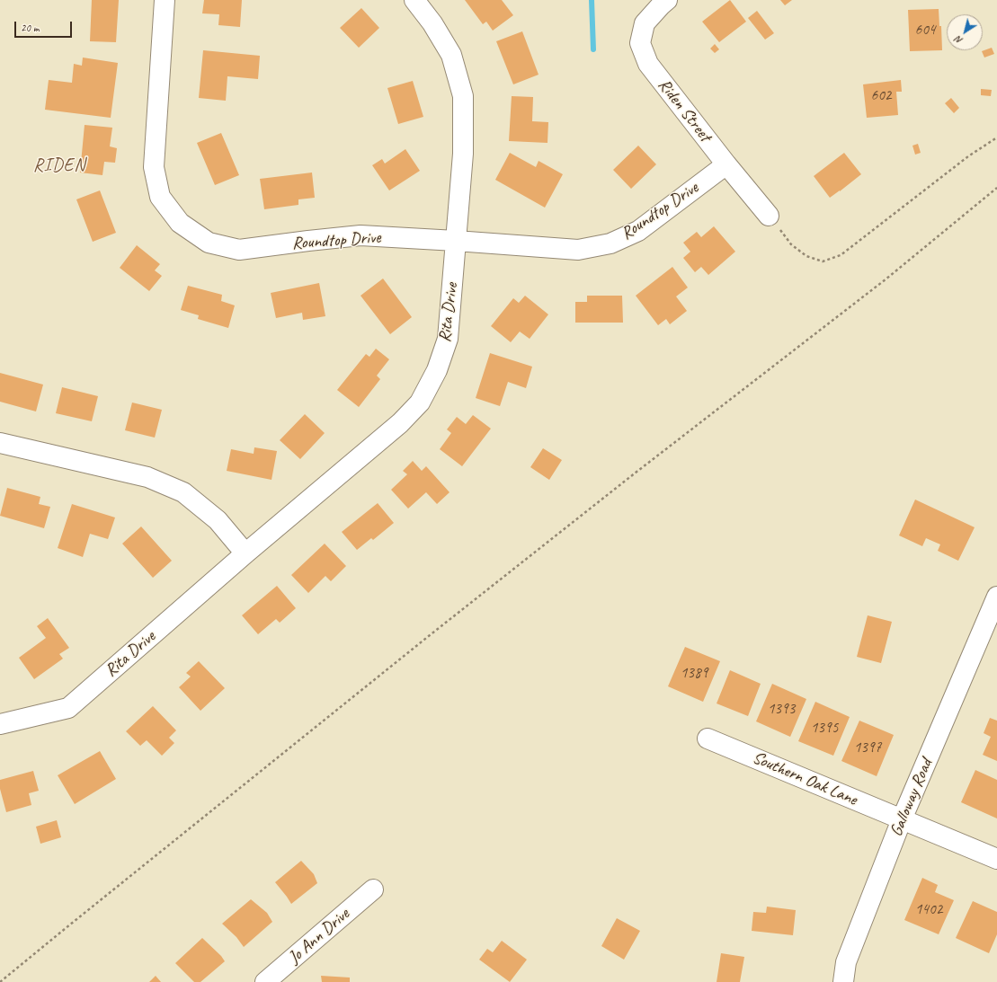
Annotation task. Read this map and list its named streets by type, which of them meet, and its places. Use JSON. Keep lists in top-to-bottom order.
{
  "streets": {
    "street": [
      "Riden Street",
      "Roundtop Drive",
      "Rita Drive",
      "Southern Oak Lane",
      "Galloway Road",
      "Jo Ann Drive"
    ]
  },
  "crossings": [
    ["Riden Street", "Roundtop Drive"],
    ["Roundtop Drive", "Rita Drive"],
    ["Southern Oak Lane", "Galloway Road"]
  ],
  "districts": ["RIDEN"],
  "house_numbers": [
    "604",
    "602",
    "1389",
    "1393",
    "1395",
    "1397",
    "1402"
  ],
  "scale_bar": "20 m",
  "north": "bottom left"
}
